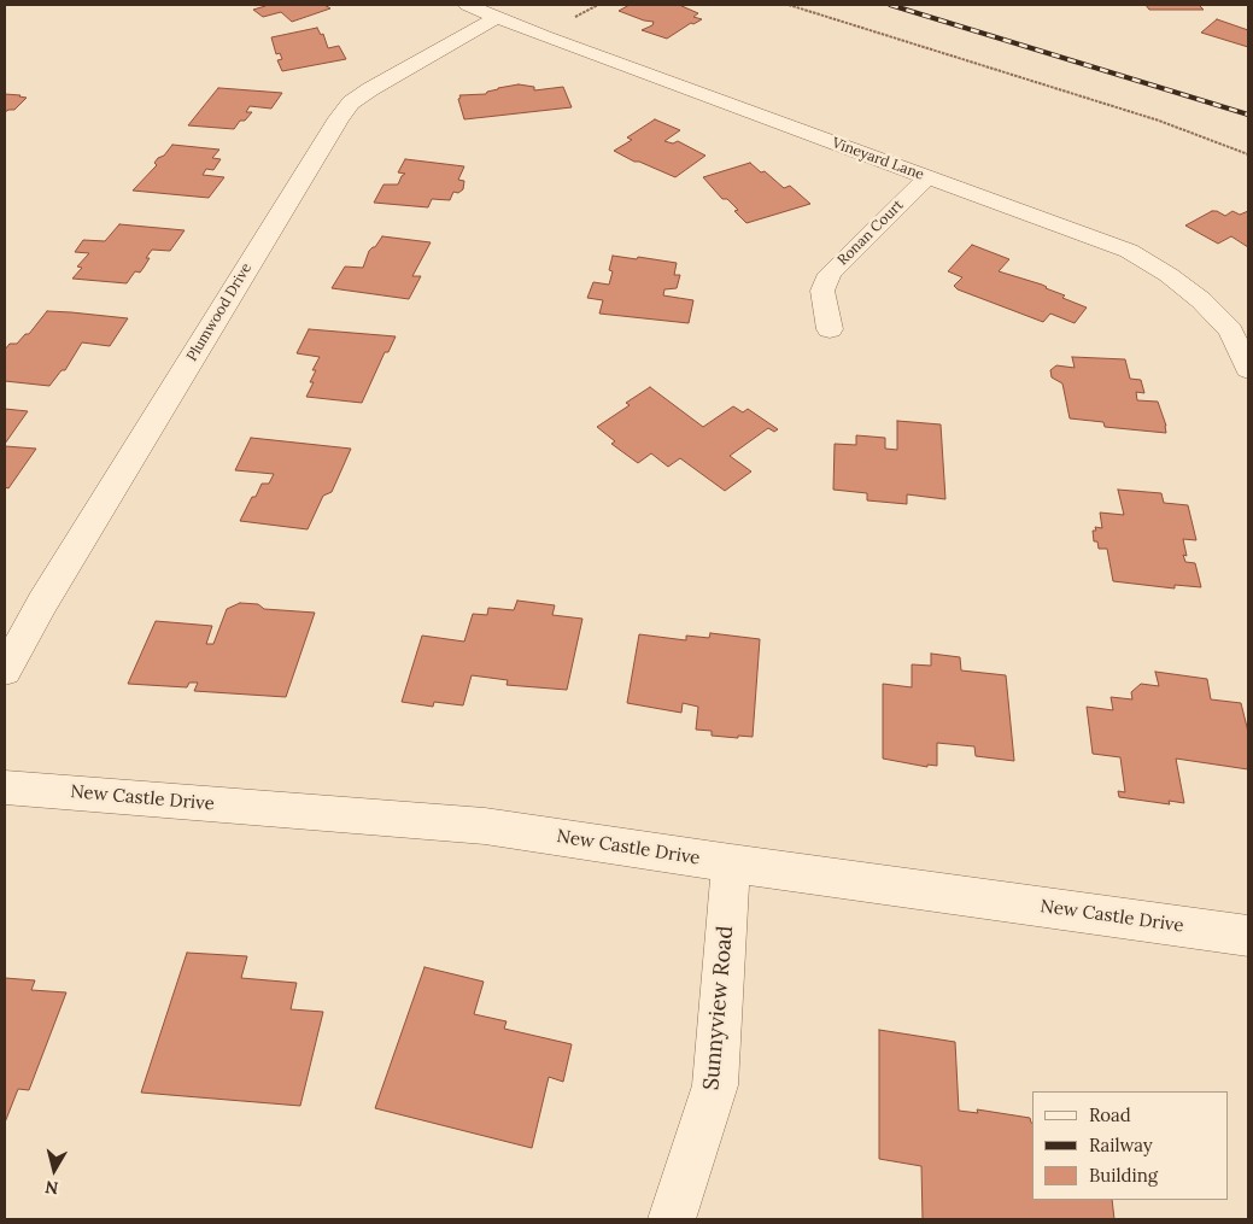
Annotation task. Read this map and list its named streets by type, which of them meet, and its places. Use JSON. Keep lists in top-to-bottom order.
{
  "streets": {
    "street": [
      "Vineyard Lane",
      "Ronan Court",
      "Plumwood Drive",
      "New Castle Drive",
      "Sunnyview Road"
    ]
  },
  "crossings": [
    ["Vineyard Lane", "Ronan Court"],
    ["Vineyard Lane", "Plumwood Drive"],
    ["New Castle Drive", "Sunnyview Road"]
  ],
  "legend": ["Road", "Railway", "Building"],
  "north": "bottom"
}
